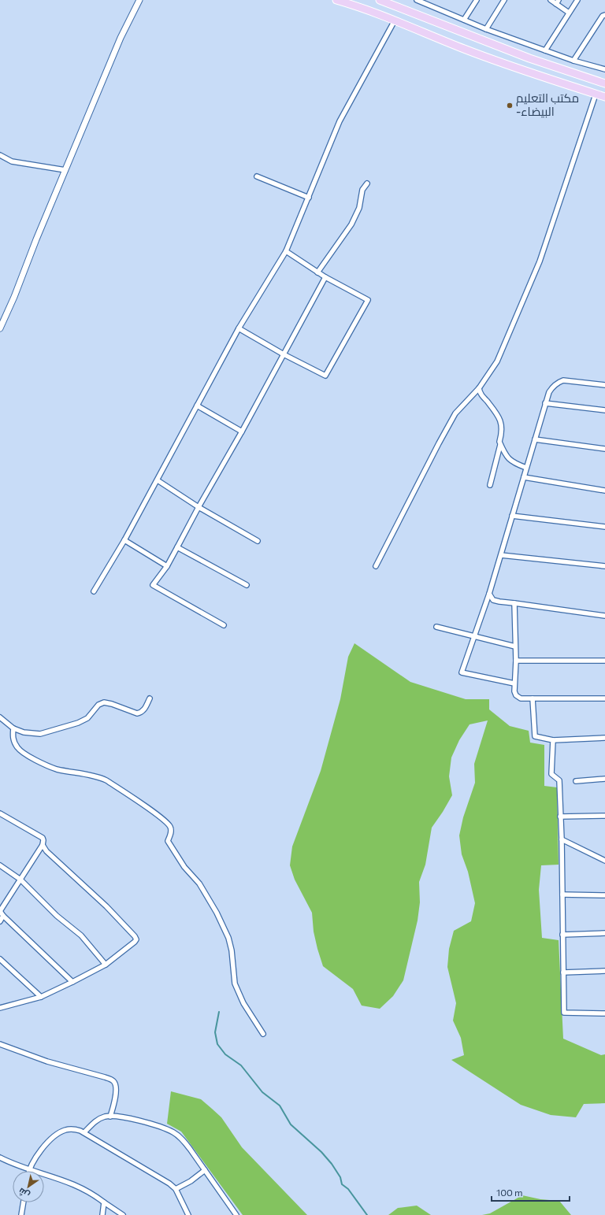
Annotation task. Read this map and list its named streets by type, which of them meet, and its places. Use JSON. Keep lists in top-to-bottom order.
{
  "places": ["مكتب التعليم -البيضاء"],
  "scale_bar": "100 m",
  "north": "bottom left"
}
